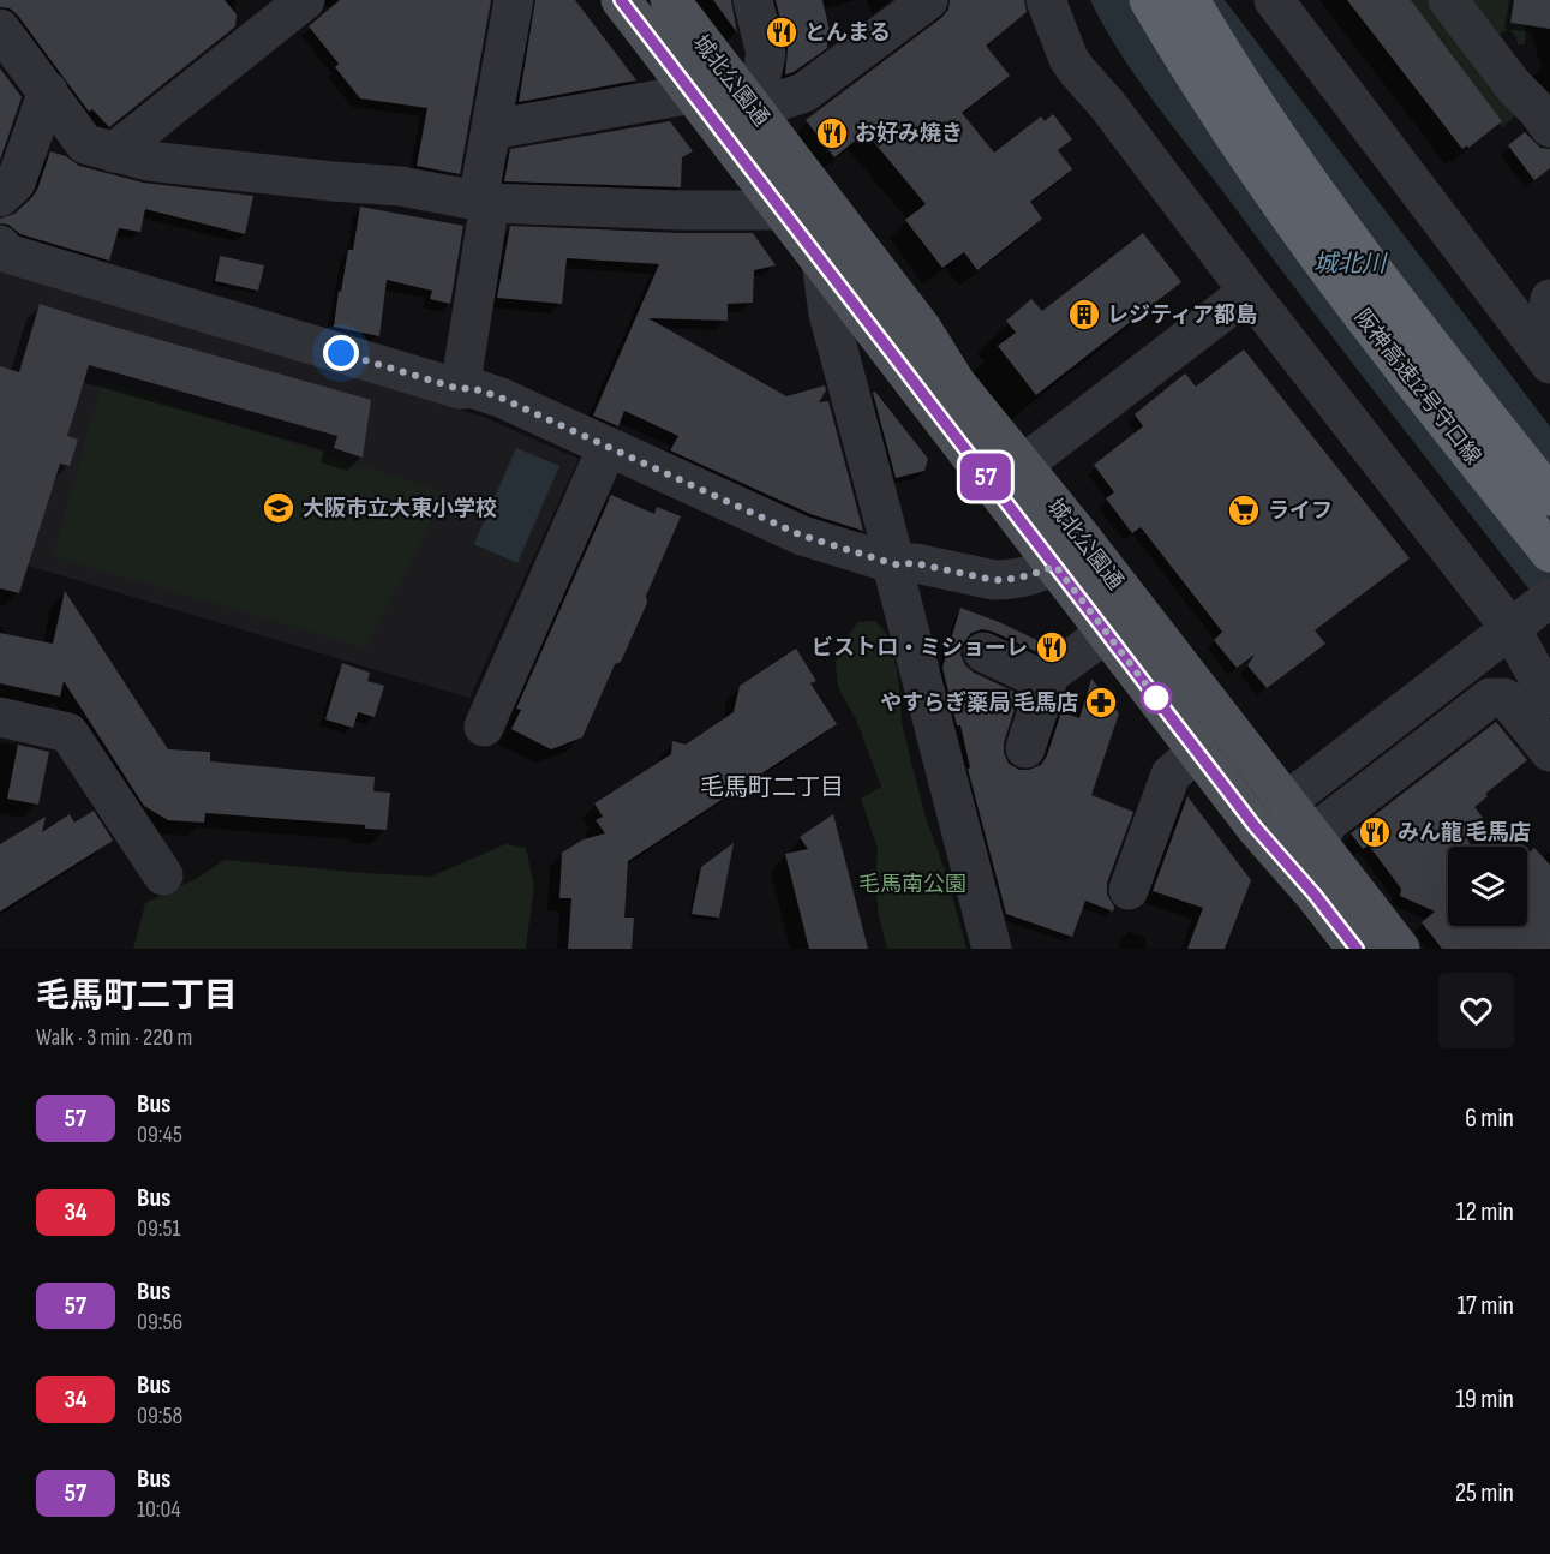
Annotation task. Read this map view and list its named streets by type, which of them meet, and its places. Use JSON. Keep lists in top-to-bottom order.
{
  "streets": {
    "highway": ["阪神高速12号守口線"],
    "main road": ["城北公園通"]
  },
  "districts": ["毛馬町二丁目"],
  "water": ["城北川"],
  "parks": ["毛馬南公園"],
  "places": {
    "restaurant": [
      "とんまる",
      "お好み焼き",
      "ビストロ・ミショーレ",
      "みん龍 毛馬店"
    ],
    "building": ["レジティア都島"],
    "school or university": ["大阪市立大東小学校"],
    "supermarket": ["ライフ"],
    "pharmacy": ["やすらぎ薬局 毛馬店"]
  },
  "lines": ["bus line 57"],
  "page": {
    "on_map": "57",
    "heading": ["毛馬町二丁目", "Walk · 3 min · 220 m"],
    "list": [
      {
        "mark": "57",
        "name": "Bus",
        "note": "09:45",
        "value": "6 min"
      },
      {
        "mark": "34",
        "name": "Bus",
        "note": "09:51",
        "value": "12 min"
      },
      {
        "mark": "57",
        "name": "Bus",
        "note": "09:56",
        "value": "17 min"
      },
      {
        "mark": "34",
        "name": "Bus",
        "note": "09:58",
        "value": "19 min"
      },
      {
        "mark": "57",
        "name": "Bus",
        "note": "10:04",
        "value": "25 min"
      }
    ]
  }
}
